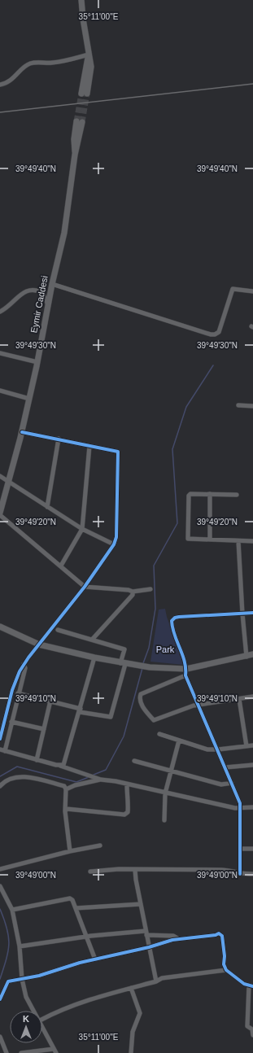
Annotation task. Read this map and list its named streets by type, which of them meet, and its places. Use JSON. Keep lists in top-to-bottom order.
{
  "streets": {
    "main road": ["Eymir Caddesi"]
  },
  "parks": ["Park"],
  "north": "top",
  "coordinates": [
    "35°11'00\"E",
    "39°49'40\"N",
    "39°49'30\"N",
    "39°49'20\"N",
    "39°49'10\"N",
    "39°49'00\"N"
  ]
}
